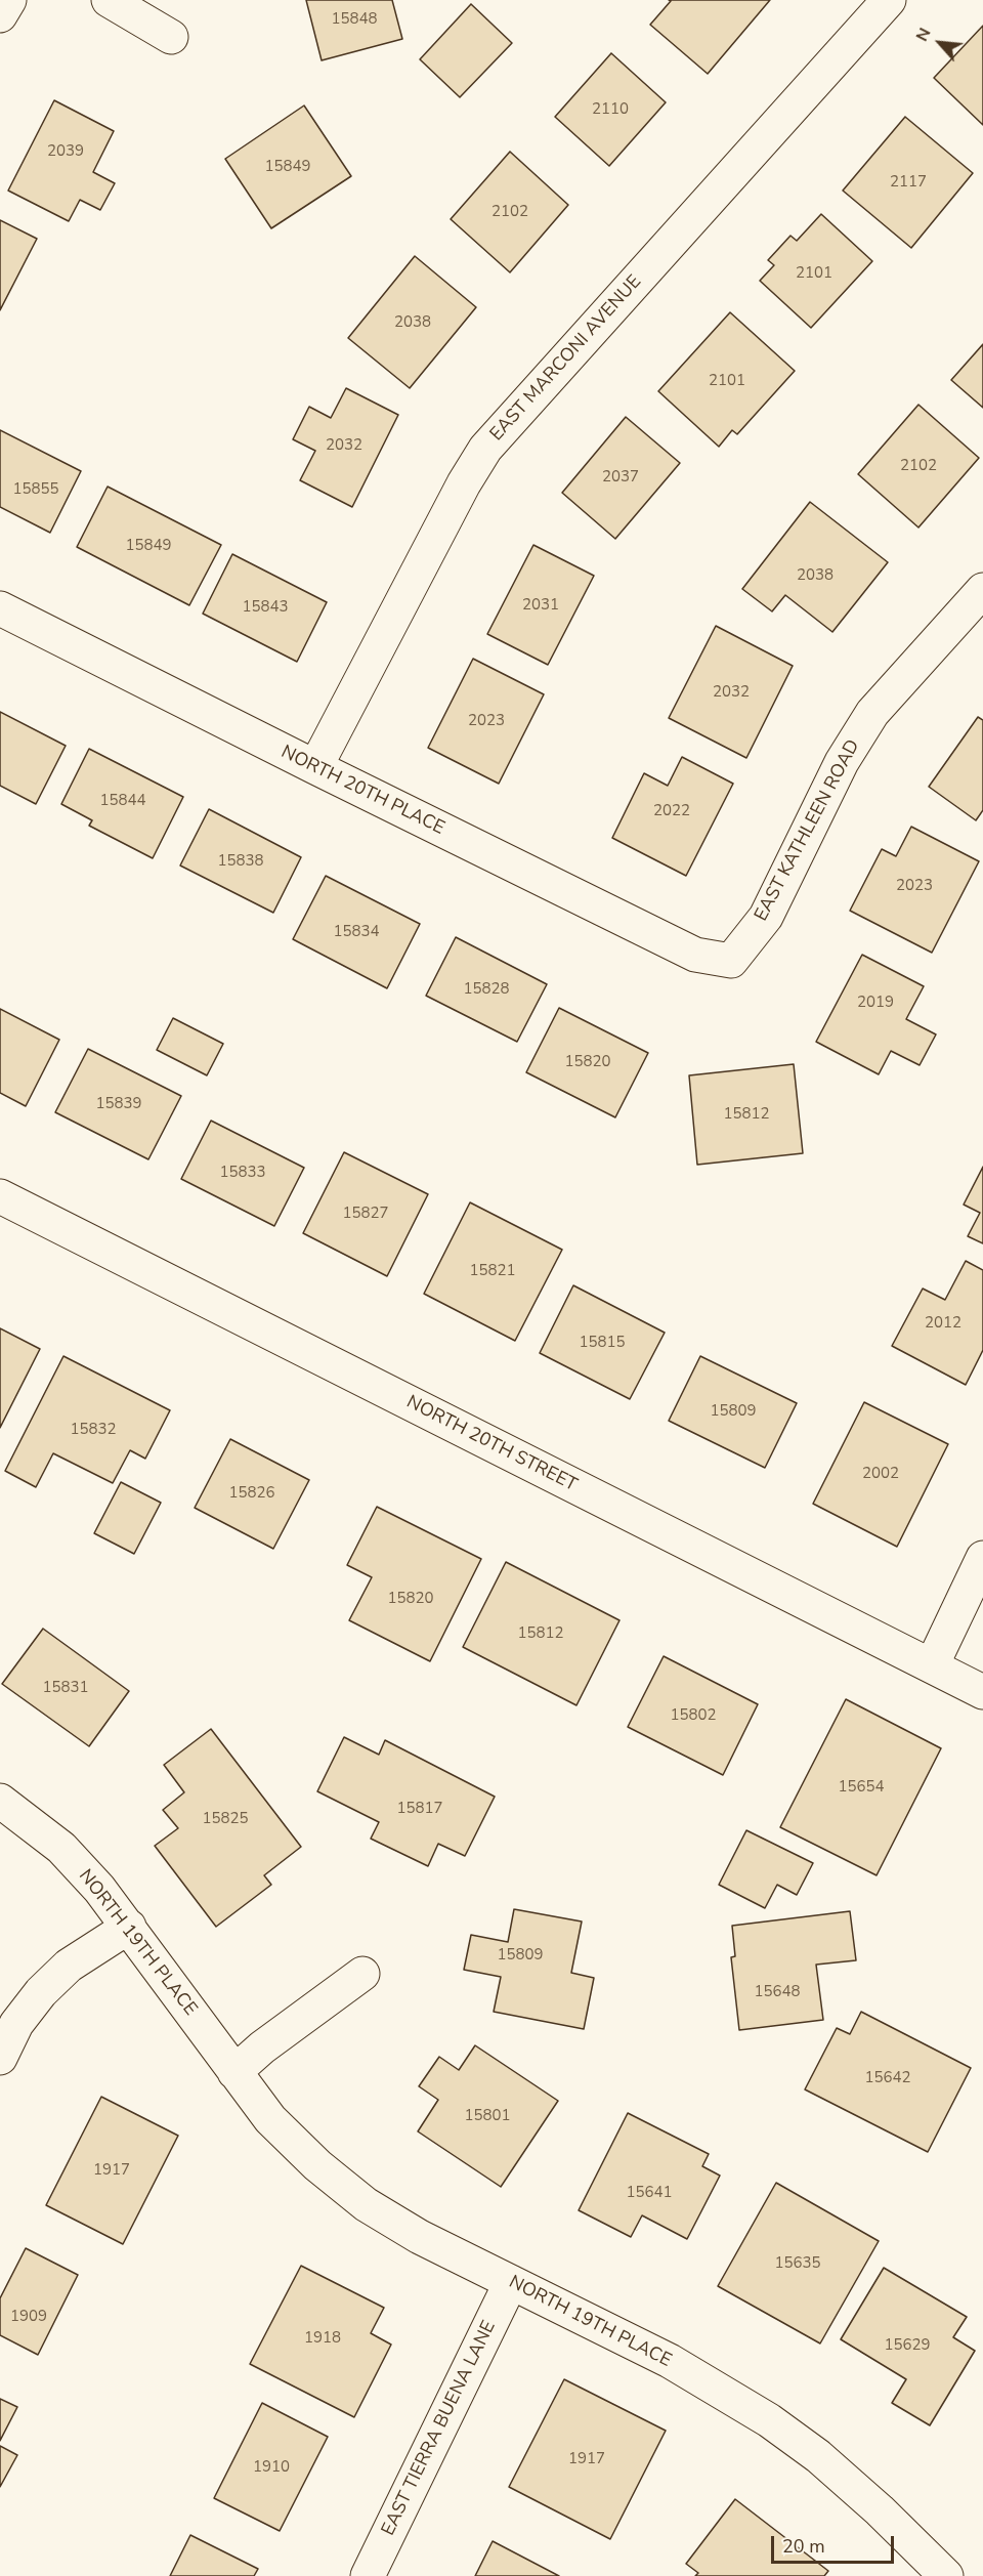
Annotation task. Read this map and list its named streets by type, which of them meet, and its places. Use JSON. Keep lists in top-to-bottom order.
{
  "streets": {
    "street": [
      "EAST MARCONI AVENUE",
      "NORTH 20TH PLACE",
      "EAST KATHLEEN ROAD",
      "NORTH 20TH STREET",
      "NORTH 19TH PLACE",
      "EAST TIERRA BUENA LANE"
    ]
  },
  "crossings": [
    ["EAST MARCONI AVENUE", "NORTH 20TH PLACE"],
    ["NORTH 20TH PLACE", "EAST KATHLEEN ROAD"],
    ["NORTH 19TH PLACE", "EAST TIERRA BUENA LANE"]
  ],
  "house_numbers": [
    "15848",
    "2110",
    "2039",
    "15849",
    "2117",
    "2102",
    "2101",
    "2038",
    "2101",
    "2032",
    "2102",
    "2037",
    "15855",
    "15849",
    "2038",
    "2031",
    "15843",
    "2032",
    "2023",
    "15844",
    "2022",
    "15838",
    "2023",
    "15834",
    "15828",
    "2019",
    "15820",
    "15839",
    "15812",
    "15833",
    "15827",
    "15821",
    "2012",
    "15815",
    "15809",
    "15832",
    "2002",
    "15826",
    "15820",
    "15812",
    "15831",
    "15802",
    "15654",
    "15817",
    "15825",
    "15809",
    "15648",
    "15642",
    "15801",
    "1917",
    "15641",
    "15635",
    "1909",
    "1918",
    "15629",
    "1917",
    "1910"
  ],
  "scale_bar": "20 m",
  "north": "top left"
}
